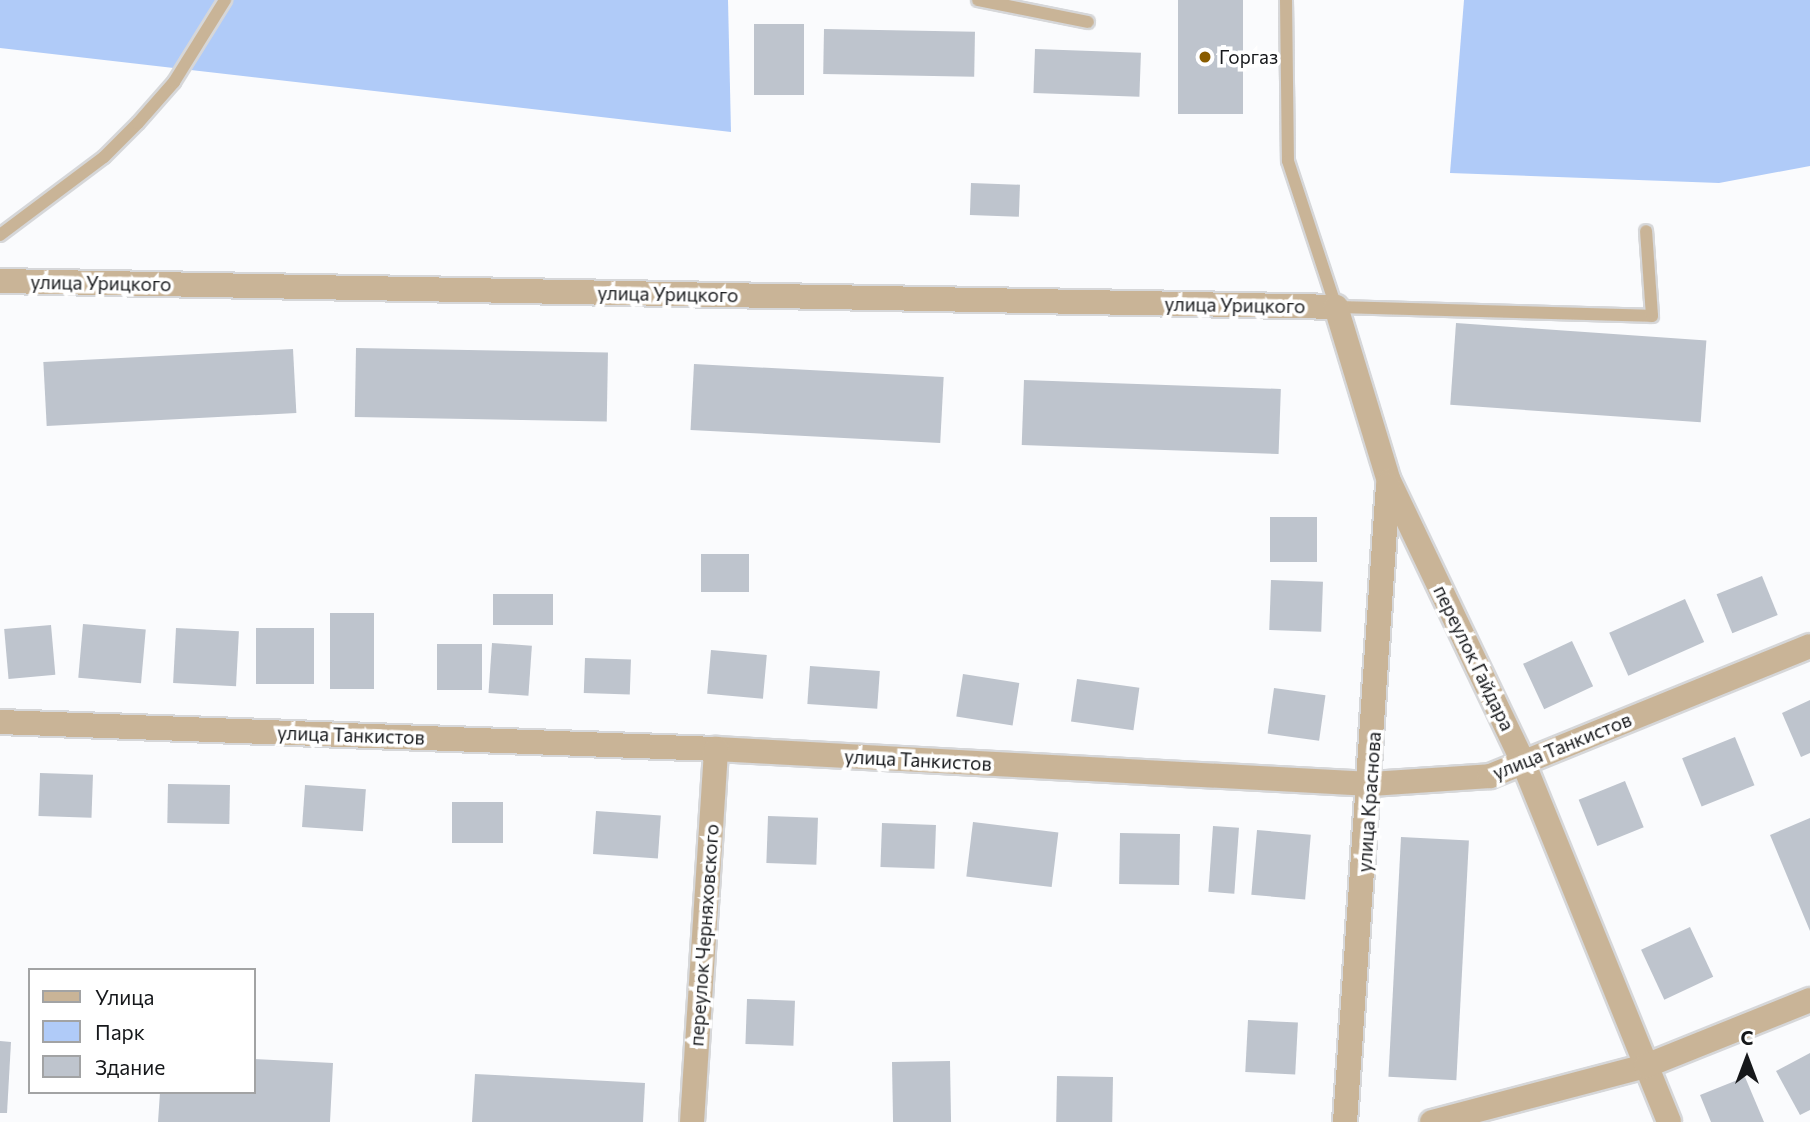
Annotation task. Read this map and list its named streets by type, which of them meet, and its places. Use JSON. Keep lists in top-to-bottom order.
{
  "streets": {
    "street": [
      "улица Урицкого",
      "переулок Гайдара",
      "улица Танкистов",
      "улица Краснова",
      "переулок Черняховского"
    ]
  },
  "crossings": [
    ["улица Урицкого", "переулок Гайдара"],
    ["переулок Гайдара", "улица Танкистов"],
    ["переулок Гайдара", "улица Краснова"],
    ["улица Танкистов", "улица Краснова"],
    ["улица Танкистов", "переулок Черняховского"]
  ],
  "places": ["Горгаз"],
  "legend": ["Улица", "Парк", "Здание"],
  "north": "top"
}
